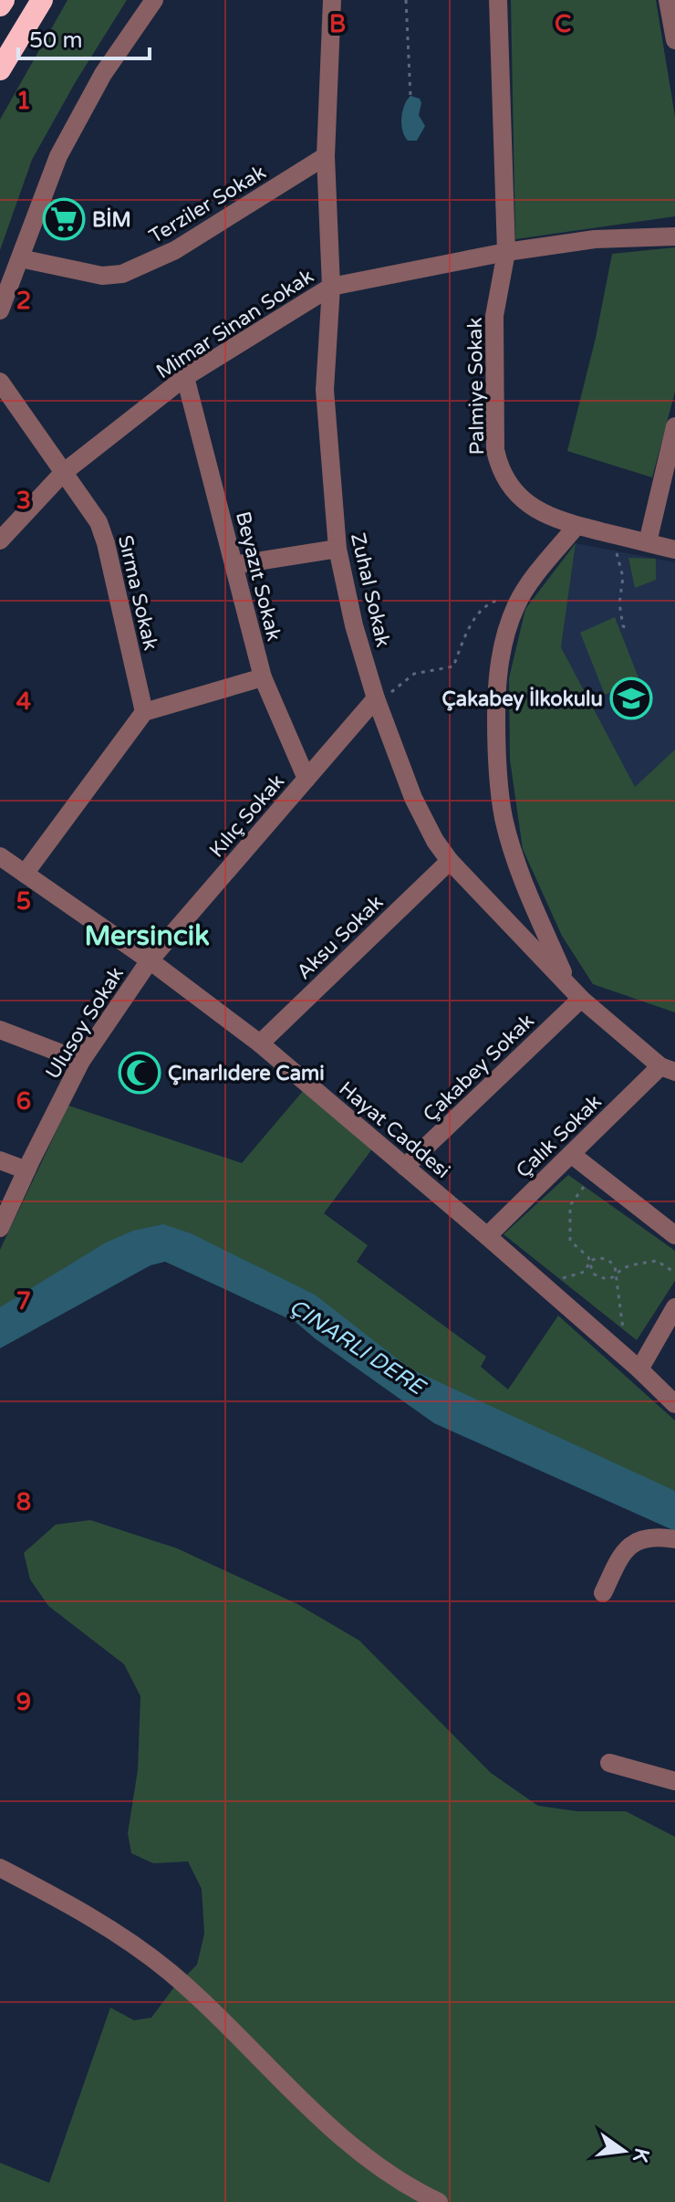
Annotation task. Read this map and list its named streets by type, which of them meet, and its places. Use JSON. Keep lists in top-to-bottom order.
{
  "streets": {
    "street": [
      "Terziler Sokak",
      "Mimar Sinan Sokak",
      "Palmiye Sokak",
      "Beyazıt Sokak",
      "Zuhal Sokak",
      "Sırma Sokak",
      "Kılıç Sokak",
      "Aksu Sokak",
      "Ulusoy Sokak",
      "Çakabey Sokak",
      "Hayat Caddesi",
      "Çalık Sokak"
    ]
  },
  "crossings": [
    ["Terziler Sokak", "Zuhal Sokak"],
    ["Mimar Sinan Sokak", "Palmiye Sokak"],
    ["Mimar Sinan Sokak", "Beyazıt Sokak"],
    ["Mimar Sinan Sokak", "Zuhal Sokak"],
    ["Mimar Sinan Sokak", "Sırma Sokak"],
    ["Beyazıt Sokak", "Kılıç Sokak"],
    ["Zuhal Sokak", "Kılıç Sokak"],
    ["Zuhal Sokak", "Aksu Sokak"],
    ["Zuhal Sokak", "Çakabey Sokak"],
    ["Zuhal Sokak", "Çalık Sokak"],
    ["Kılıç Sokak", "Ulusoy Sokak"],
    ["Kılıç Sokak", "Hayat Caddesi"],
    ["Aksu Sokak", "Hayat Caddesi"],
    ["Ulusoy Sokak", "Hayat Caddesi"],
    ["Çakabey Sokak", "Hayat Caddesi"],
    ["Hayat Caddesi", "Çalık Sokak"]
  ],
  "districts": ["Mersincik"],
  "water": ["ÇINARLI DERE"],
  "places": {
    "supermarket": ["BİM"],
    "school or university": ["Çakabey İlkokulu"],
    "mosque": ["Çınarlıdere Cami"]
  },
  "scale_bar": "50 m",
  "north": "right",
  "grid": {
    "columns": ["B", "C"],
    "rows": [
      "1",
      "2",
      "3",
      "4",
      "5",
      "6",
      "7",
      "8",
      "9"
    ]
  }
}
